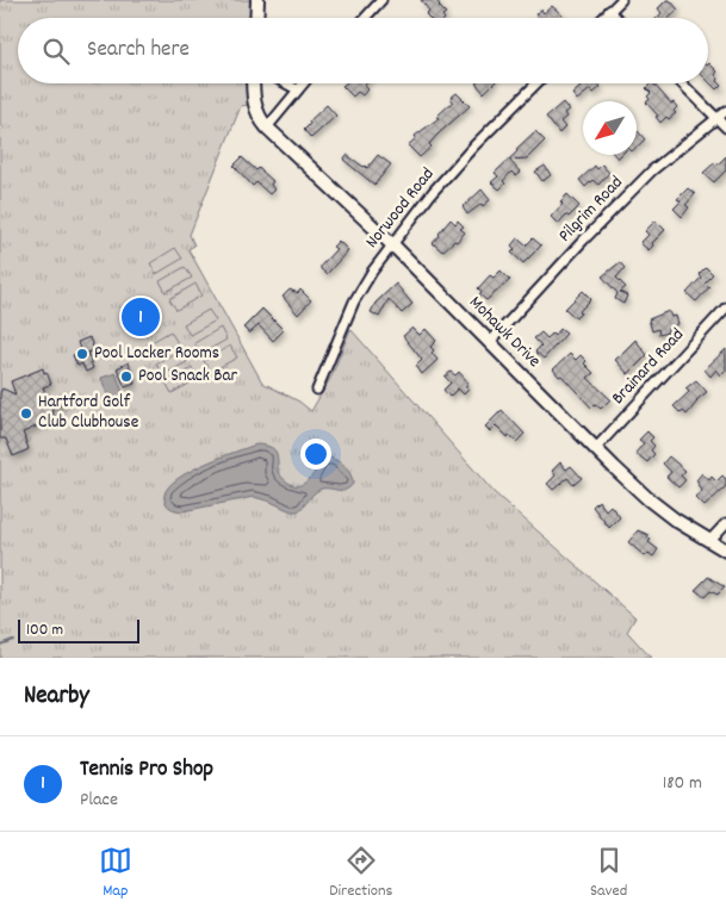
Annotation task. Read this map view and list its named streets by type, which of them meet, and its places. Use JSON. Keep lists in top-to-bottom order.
{
  "streets": {
    "street": [
      "Norwood Road",
      "Pilgrim Road",
      "Mohawk Drive",
      "Brainard Road"
    ]
  },
  "crossings": [
    ["Norwood Road", "Mohawk Drive"],
    ["Pilgrim Road", "Mohawk Drive"],
    ["Mohawk Drive", "Brainard Road"]
  ],
  "places": ["Pool Locker Rooms", "Pool Snack Bar", "Hartford Golf Club Clubhouse"],
  "scale_bar": "100 m",
  "north": "bottom left",
  "page": {
    "search": "Search here",
    "pins": "1",
    "scale": "100 m",
    "heading": "Nearby",
    "list": [
      {
        "mark": "1",
        "name": "Tennis Pro Shop",
        "note": "Place",
        "value": "180 m"
      }
    ],
    "nav": ["Map", "Directions", "Saved"]
  }
}
